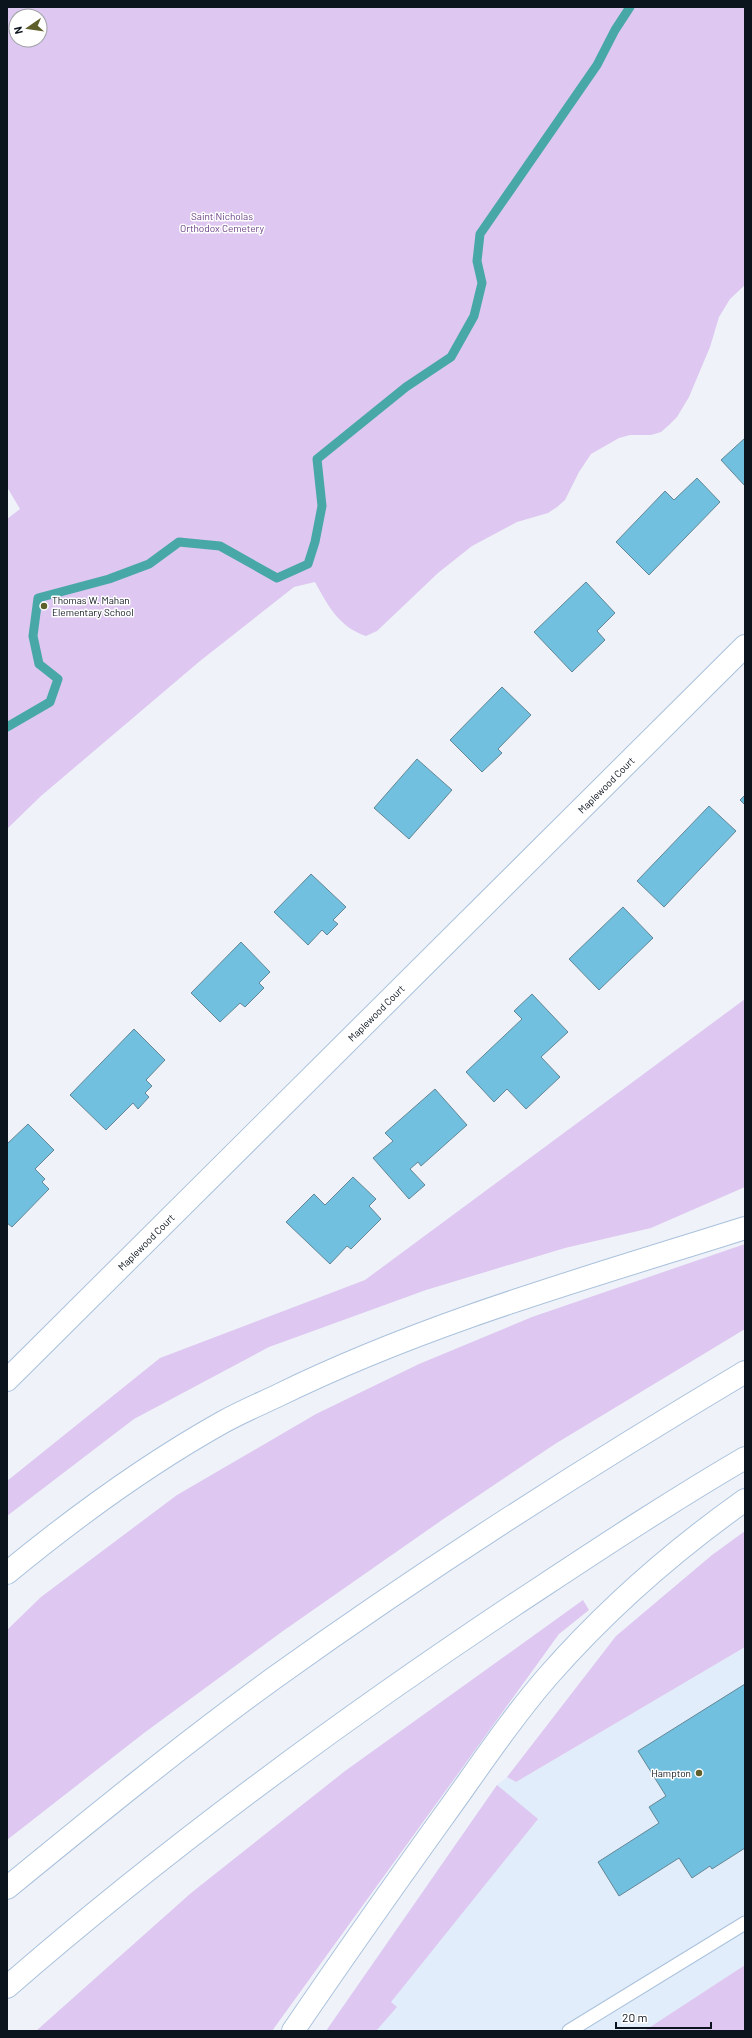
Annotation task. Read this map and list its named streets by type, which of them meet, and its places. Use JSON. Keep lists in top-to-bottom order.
{
  "streets": {
    "main road": ["Maplewood Court"]
  },
  "parks": ["Saint Nicholas Orthodox Cemetery"],
  "places": ["Thomas W. Mahan Elementary School", "Hampton"],
  "scale_bar": "20 m",
  "north": "left"
}
